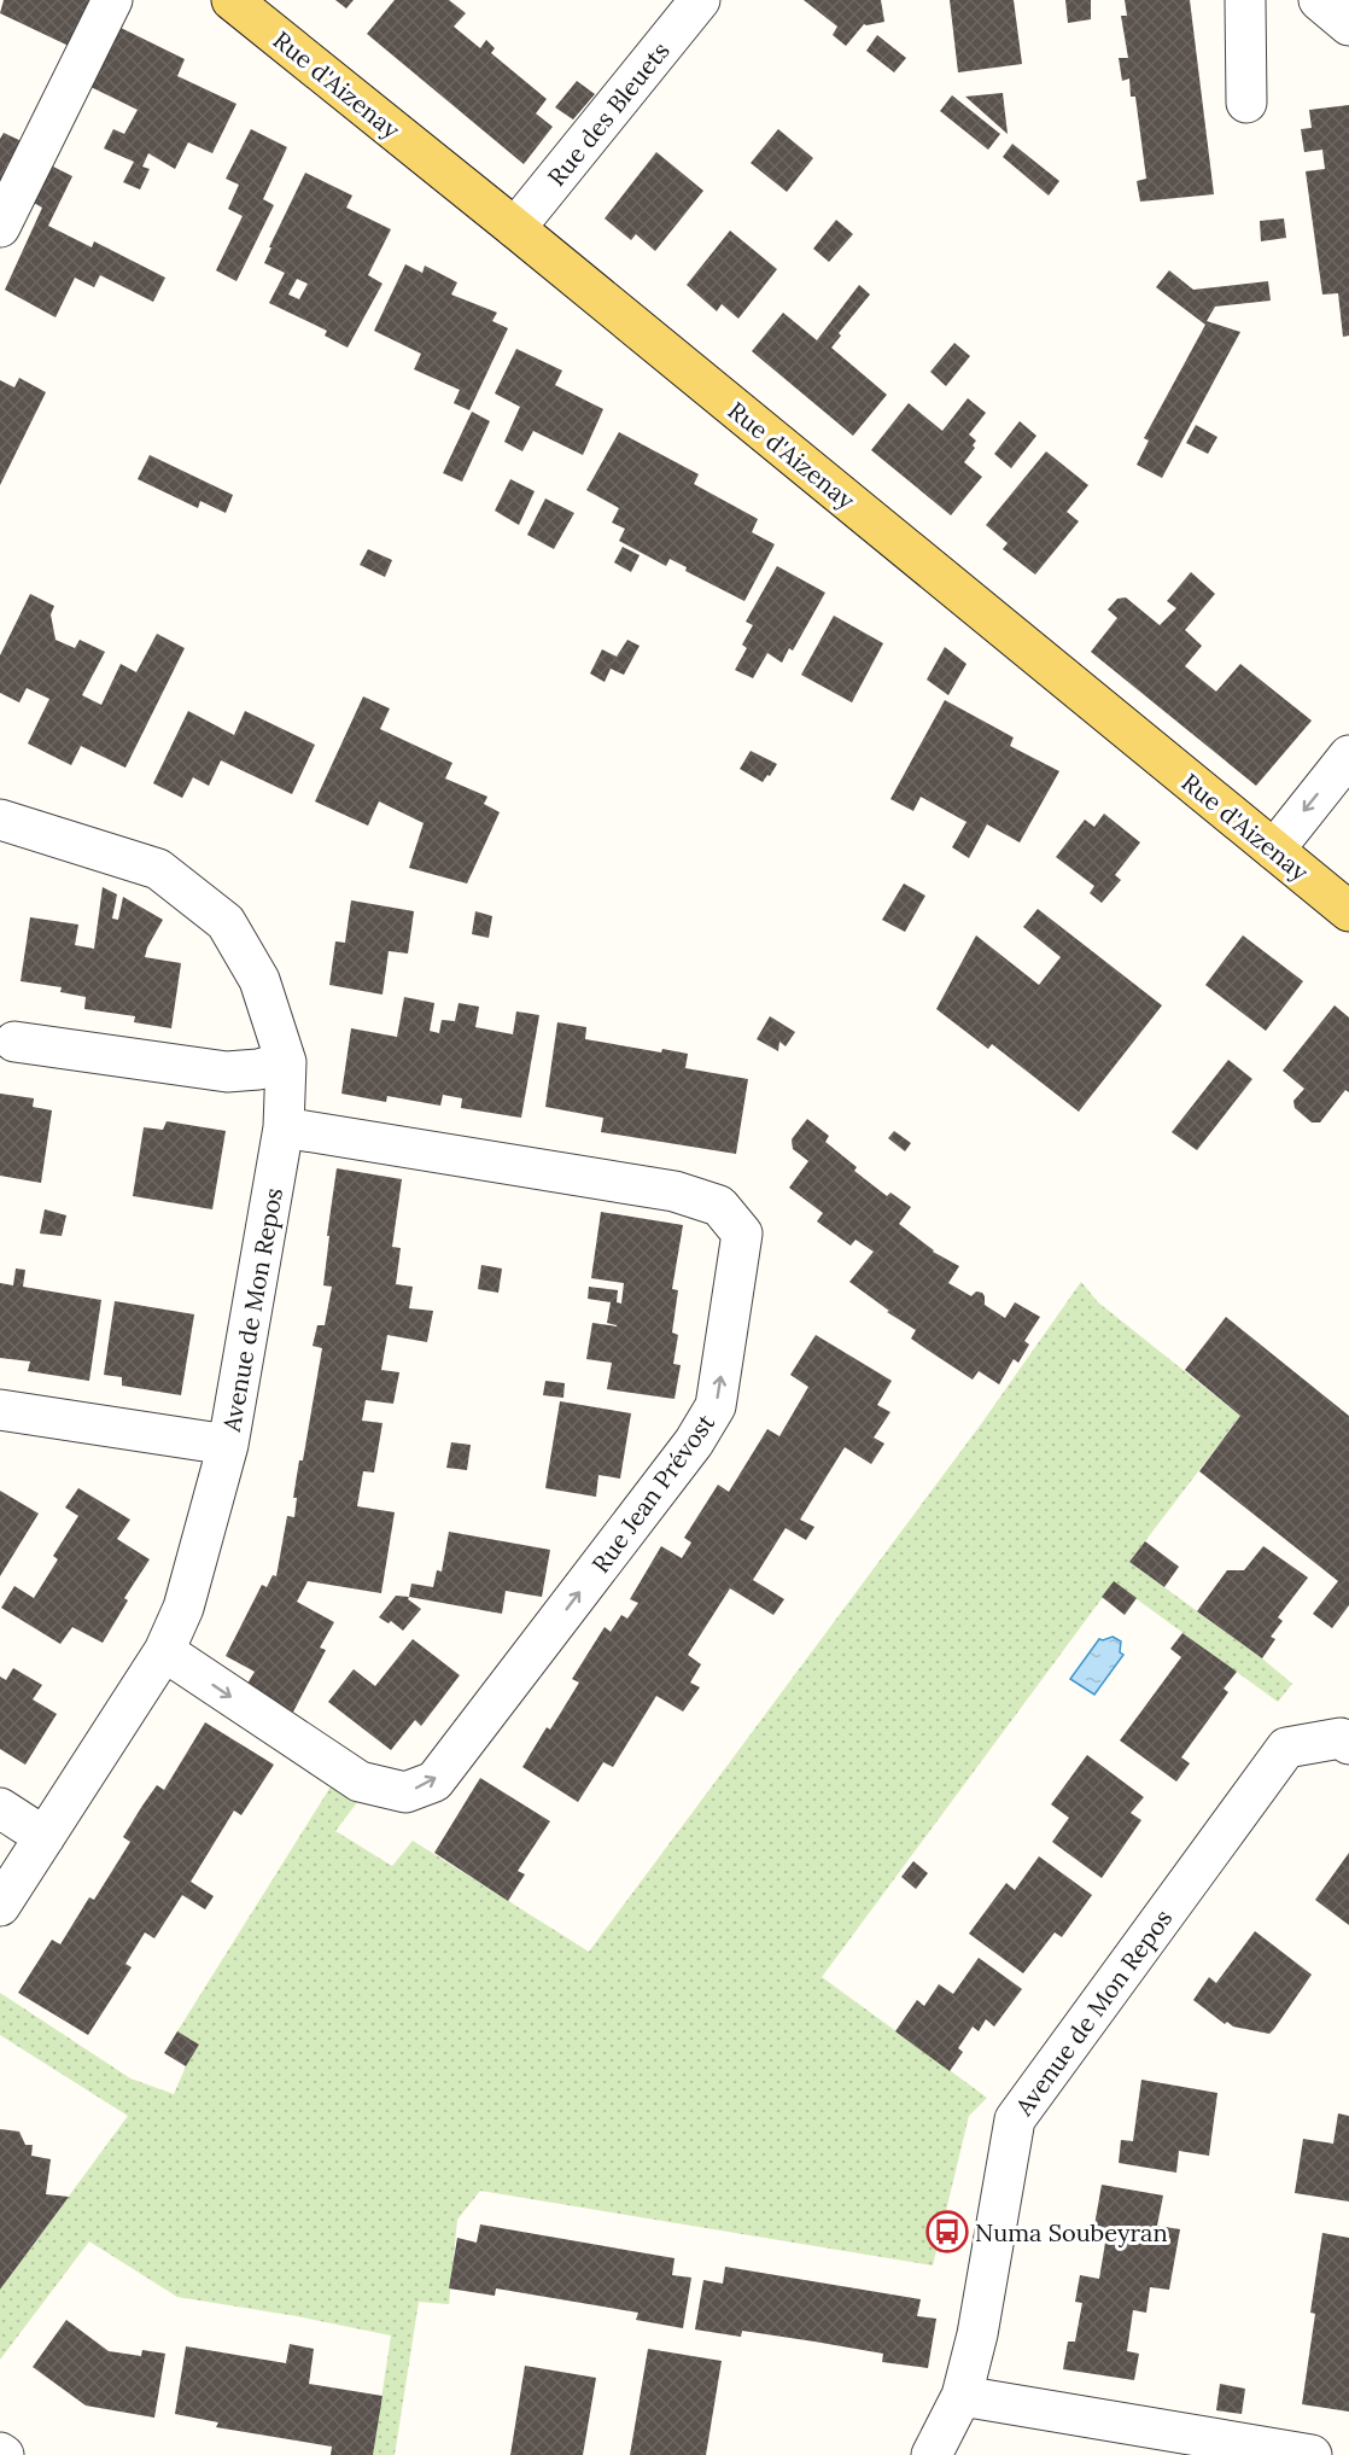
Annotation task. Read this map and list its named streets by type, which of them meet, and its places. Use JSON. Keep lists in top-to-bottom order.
{
  "streets": {
    "main road": ["Rue d'Aizenay"],
    "street": ["Rue des Bleuets", "Avenue de Mon Repos", "Rue Jean Prévost"]
  },
  "crossings": [
    ["Rue d'Aizenay", "Rue des Bleuets"],
    ["Avenue de Mon Repos", "Rue Jean Prévost"]
  ],
  "places": {
    "bus stop": ["Numa Soubeyran"]
  }
}
